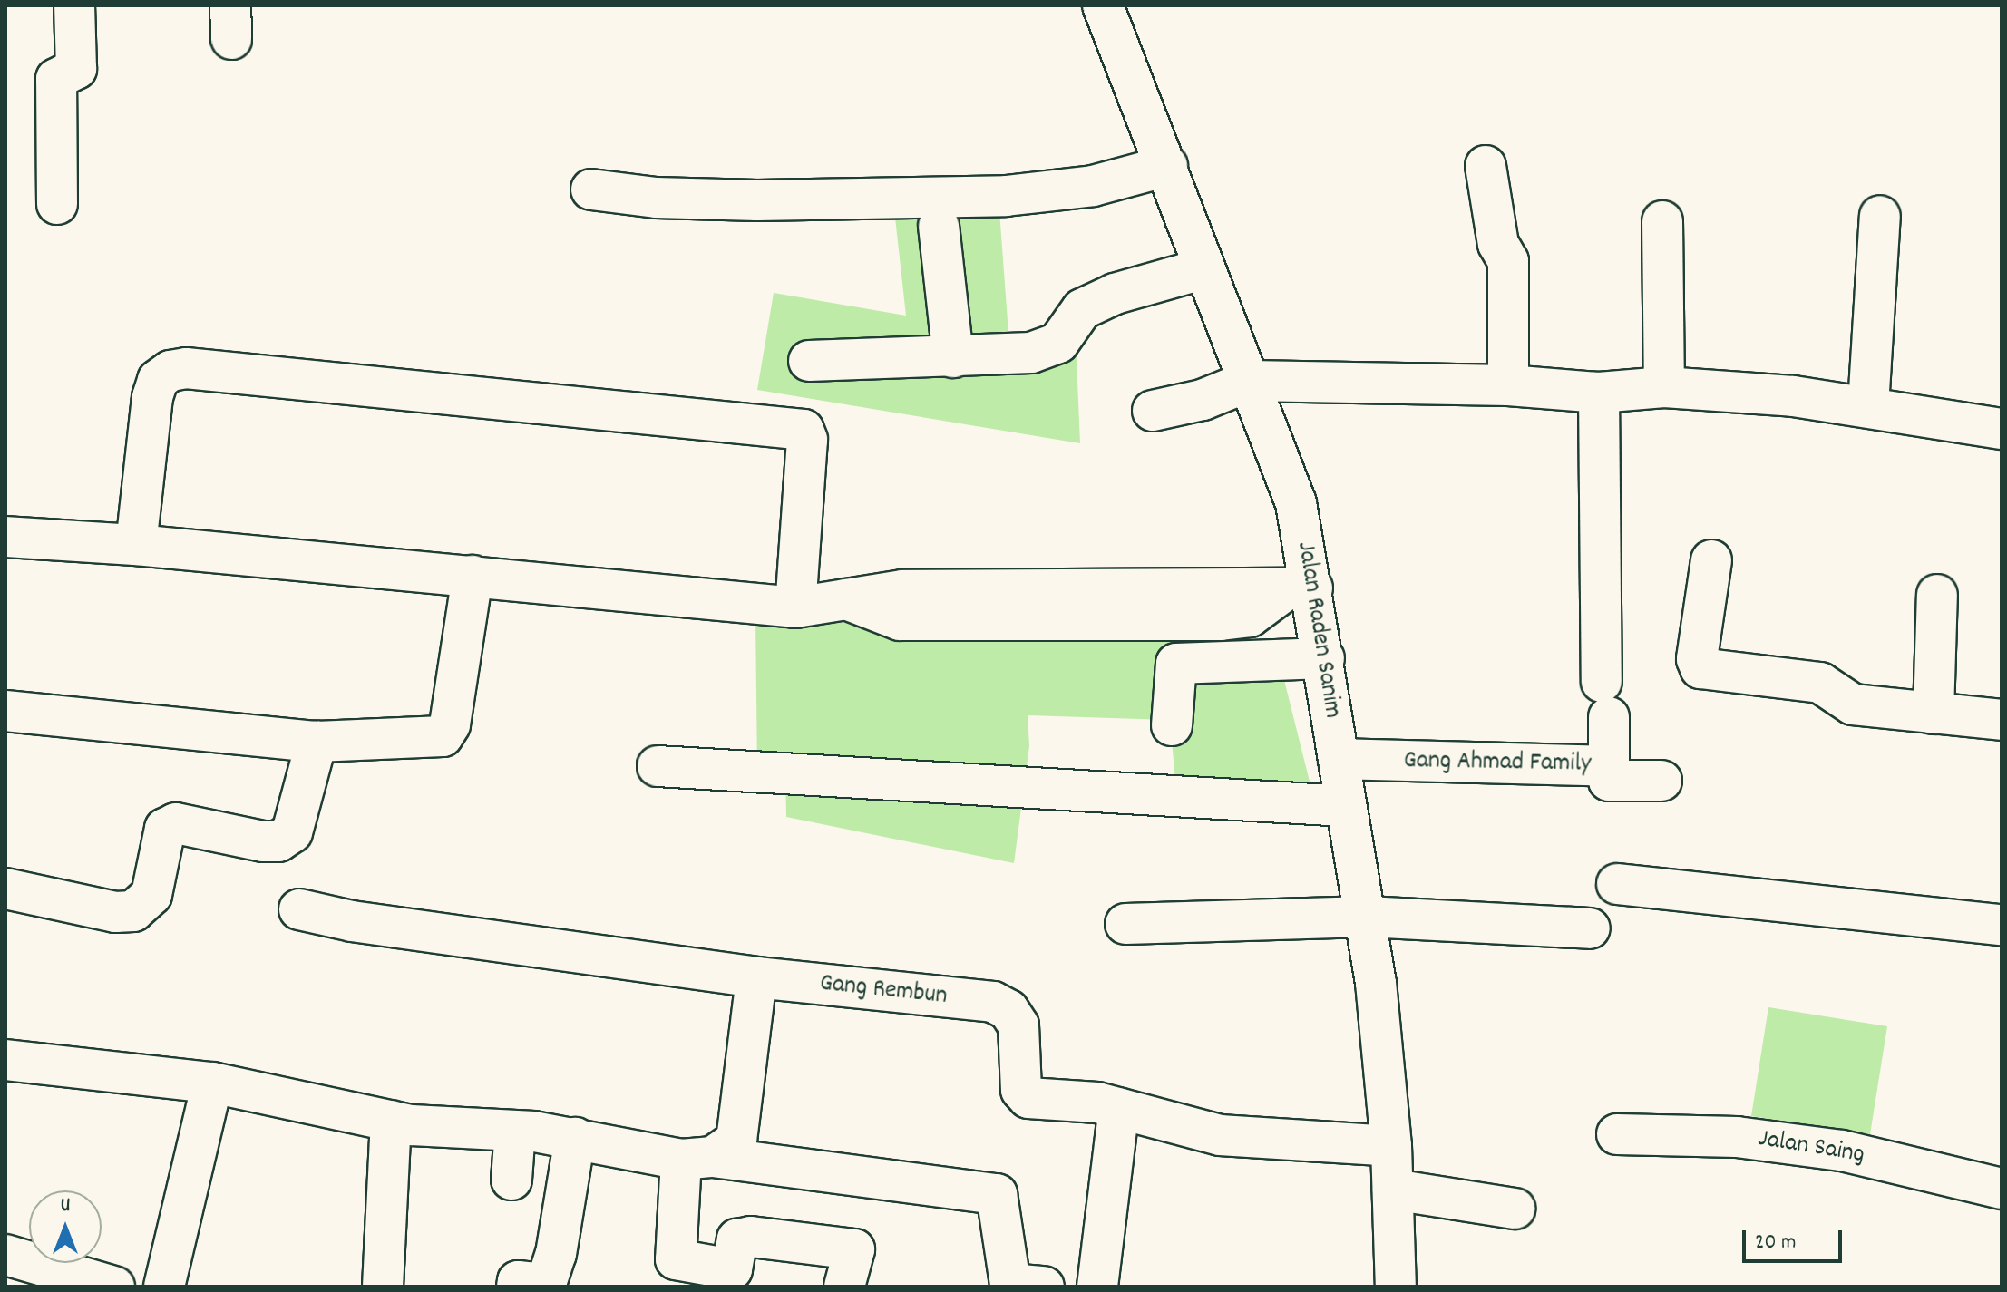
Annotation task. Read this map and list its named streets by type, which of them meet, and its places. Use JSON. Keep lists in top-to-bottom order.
{
  "streets": {
    "street": [
      "Jalan Raden Sanim",
      "Gang Ahmad Family",
      "Gang Rembun",
      "Jalan Saing"
    ]
  },
  "crossings": [
    ["Jalan Raden Sanim", "Gang Ahmad Family"],
    ["Jalan Raden Sanim", "Gang Rembun"]
  ],
  "scale_bar": "20 m",
  "north": "top"
}
